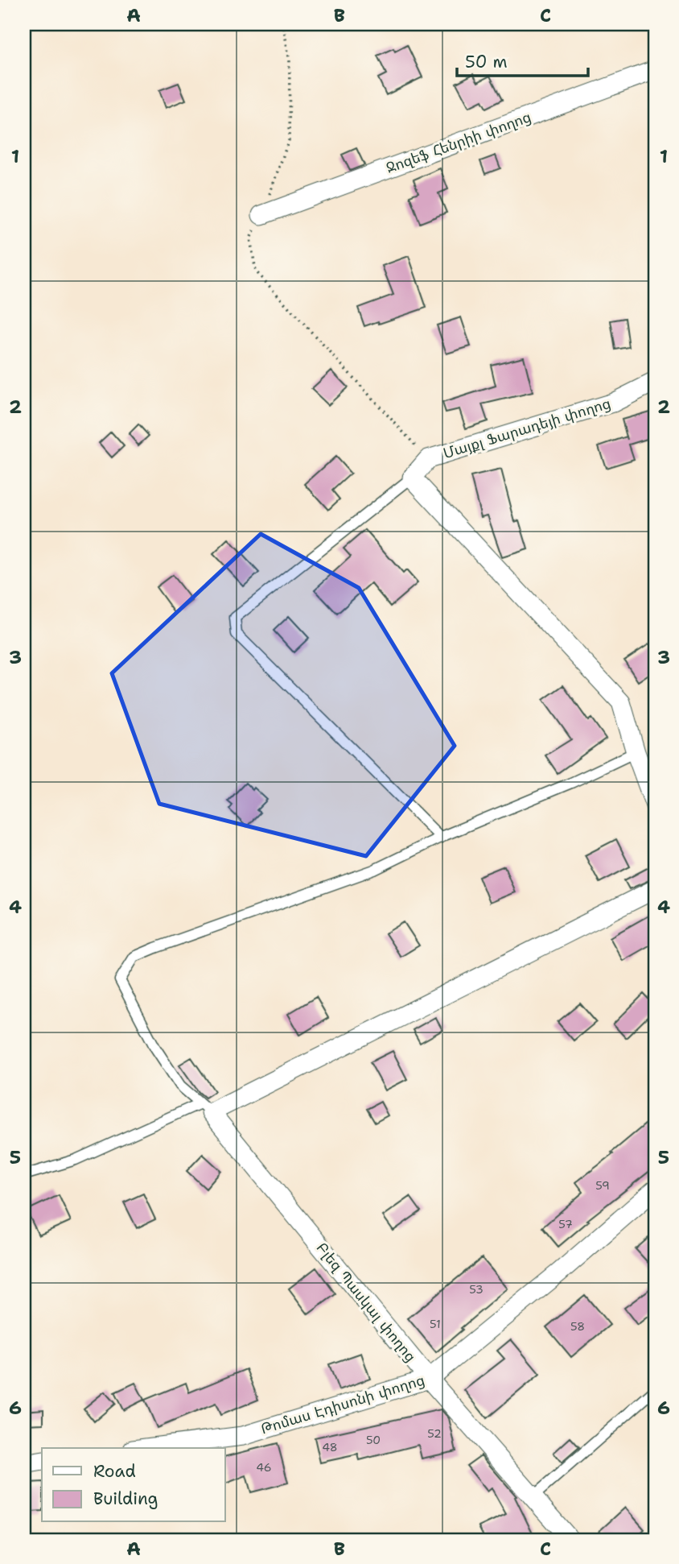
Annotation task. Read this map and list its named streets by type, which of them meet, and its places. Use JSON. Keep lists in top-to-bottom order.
{
  "streets": {
    "street": [
      "Ջոզեֆ Հենրիի փողոց",
      "Մայքլ Ֆարադեյի փողոց",
      "Բլեզ Պասկալ փողոց",
      "Թոմաս Էդիսոնի փողոց"
    ]
  },
  "crossings": [
    ["Բլեզ Պասկալ փողոց", "Թոմաս Էդիսոնի փողոց"]
  ],
  "house_numbers": [
    "59",
    "57",
    "53",
    "51",
    "58",
    "52",
    "50",
    "48",
    "46"
  ],
  "legend": ["Road", "Building"],
  "scale_bar": "50 m",
  "grid": {
    "columns": ["A", "B", "C"],
    "rows": [
      "1",
      "2",
      "3",
      "4",
      "5",
      "6"
    ]
  }
}
